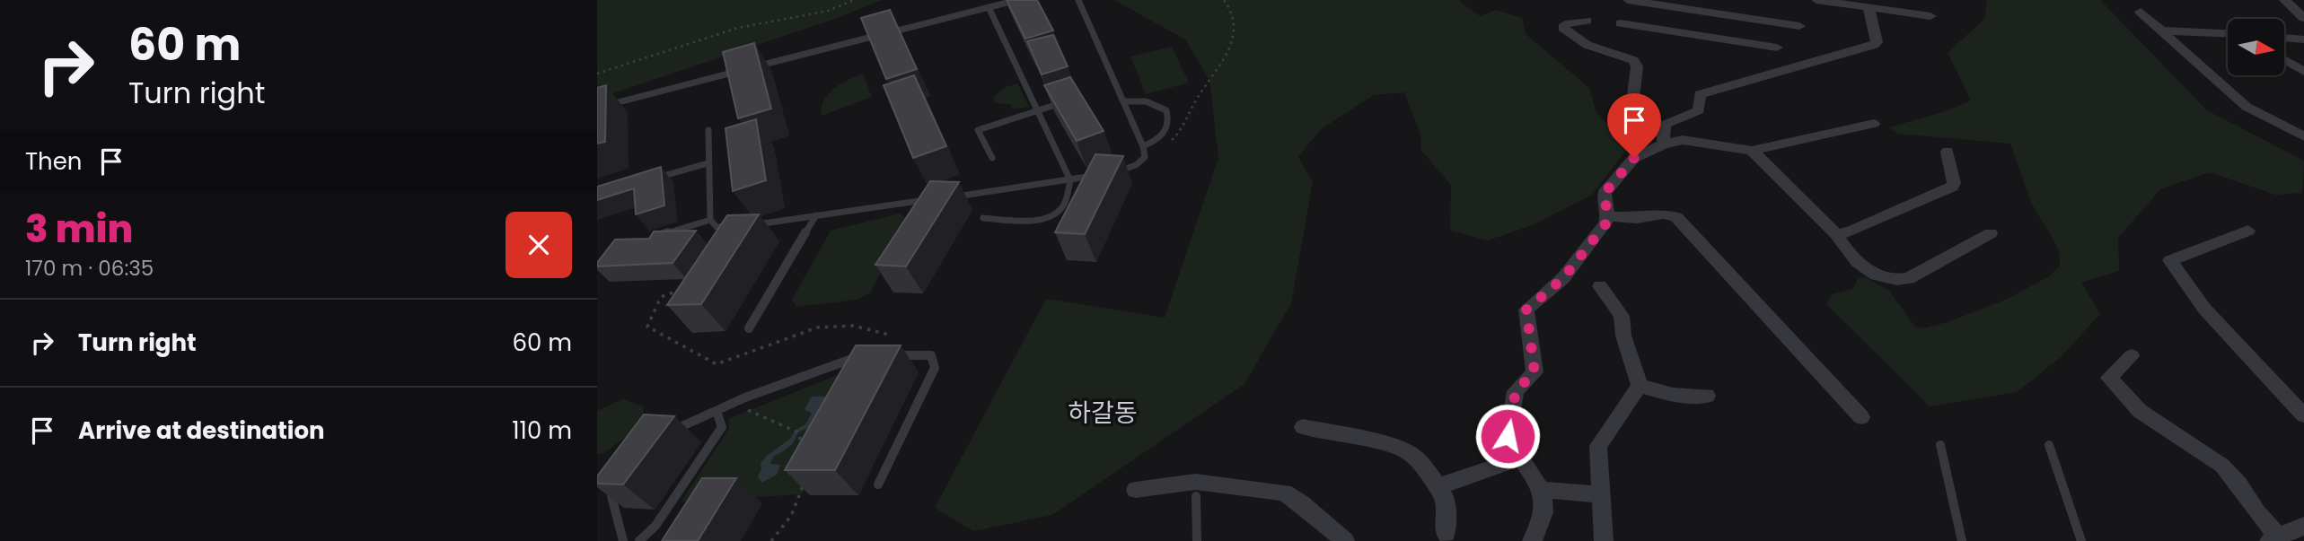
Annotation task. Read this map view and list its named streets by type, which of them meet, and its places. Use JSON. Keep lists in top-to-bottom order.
{
  "districts": ["하갈동"],
  "north": "right",
  "page": {
    "turn": ["60 m", "Turn right"],
    "then": "Then",
    "heading": ["3 min", "170 m · 06:35"],
    "list": [
      {
        "name": "Turn right",
        "value": "60 m"
      },
      {
        "name": "Arrive at destination",
        "value": "110 m"
      }
    ]
  }
}
